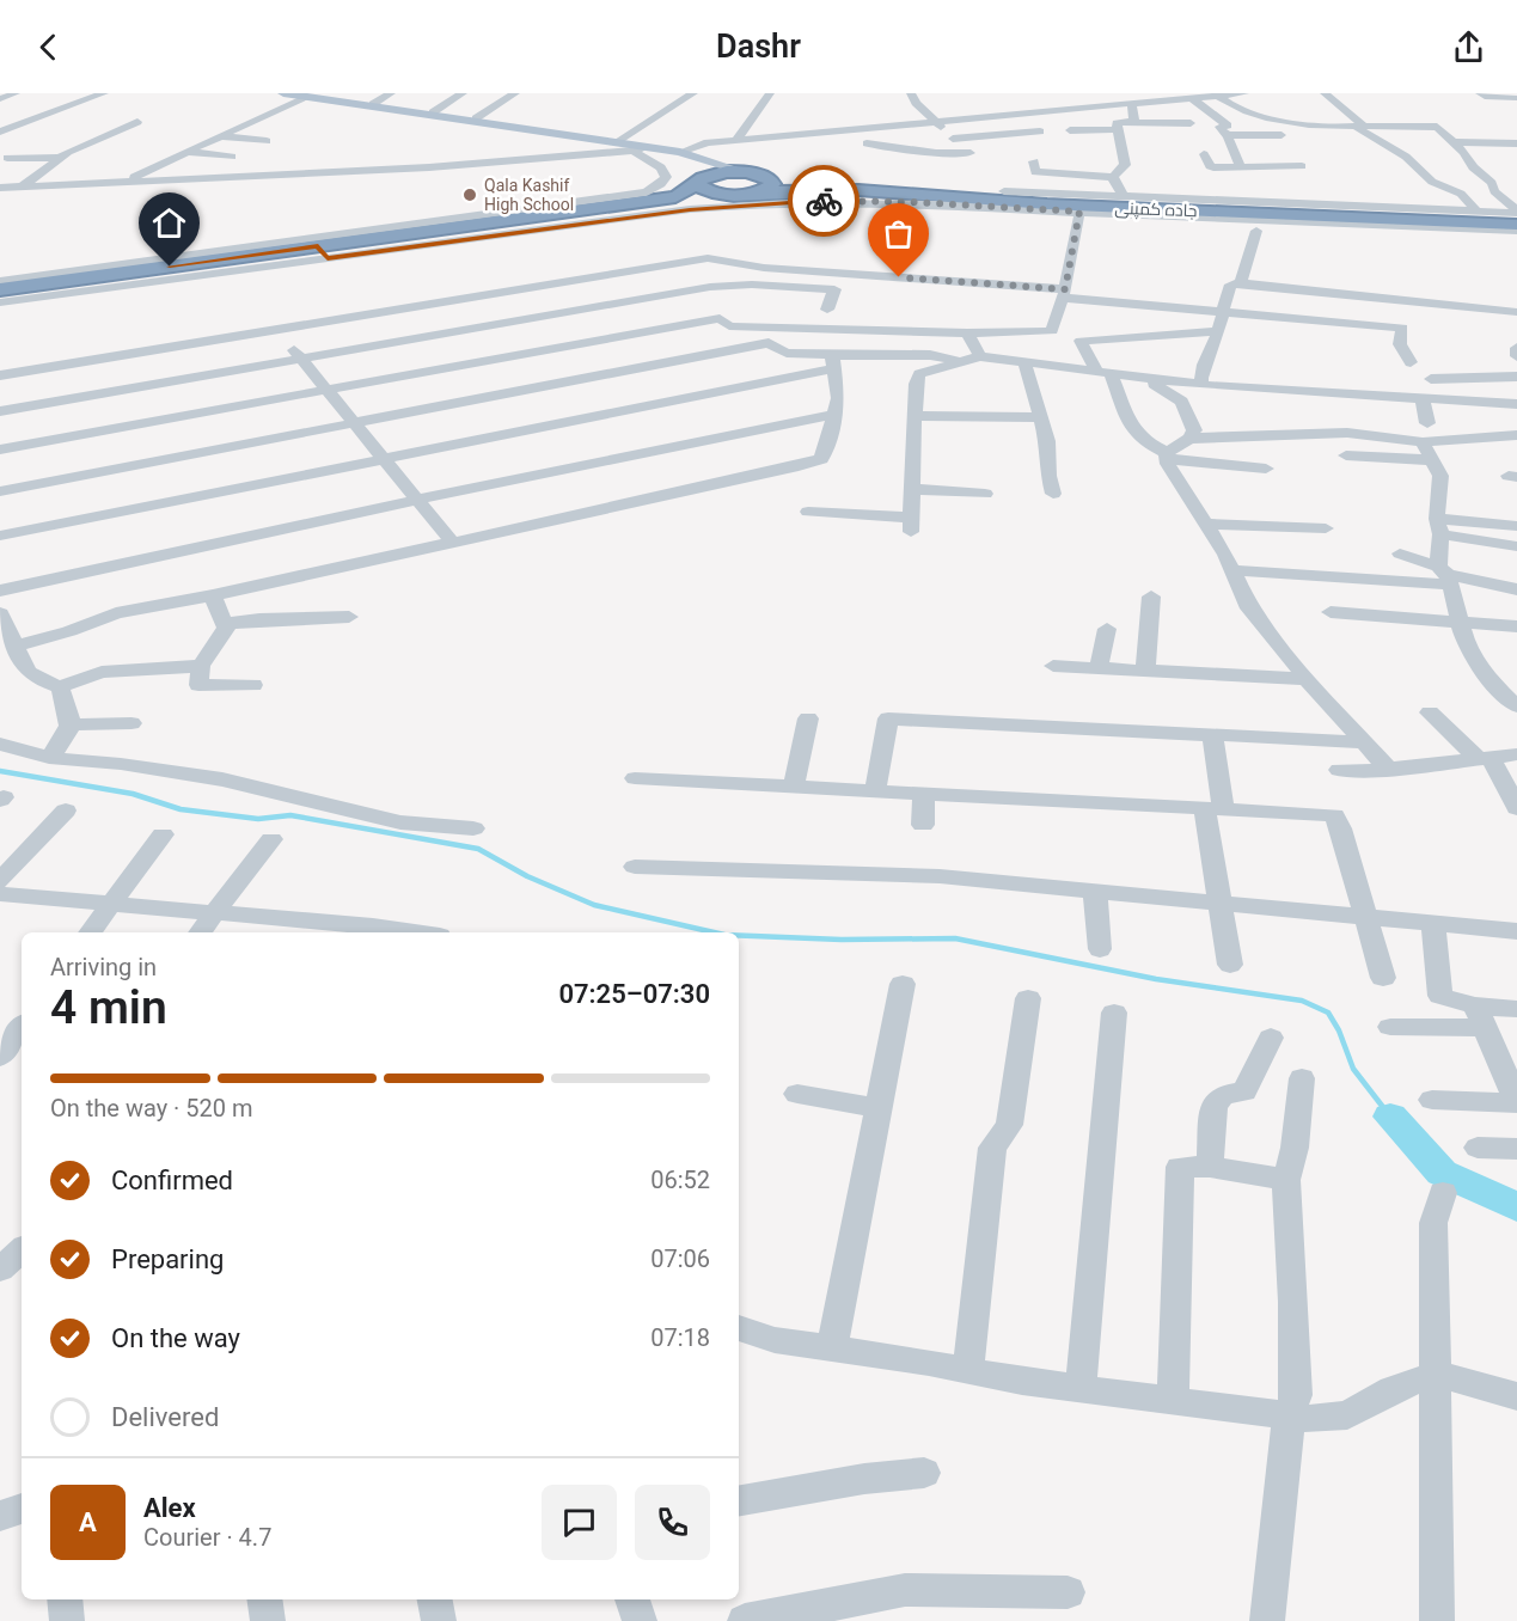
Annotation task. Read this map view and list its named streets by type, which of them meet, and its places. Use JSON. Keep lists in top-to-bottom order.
{
  "streets": {
    "highway": ["جاده کمپنی"]
  },
  "places": ["Qala Kashif High School"],
  "page": {
    "header": "Dashr",
    "heading": ["4 min", "Arriving in", "07:25–07:30"],
    "panel": ["Alex", "Courier · 4.7"],
    "bar": "On the way · 520 m",
    "list": [
      ["Confirmed", "06:52"],
      ["Preparing", "07:06"],
      ["On the way", "07:18"],
      "Delivered"
    ],
    "round": "A"
  }
}
